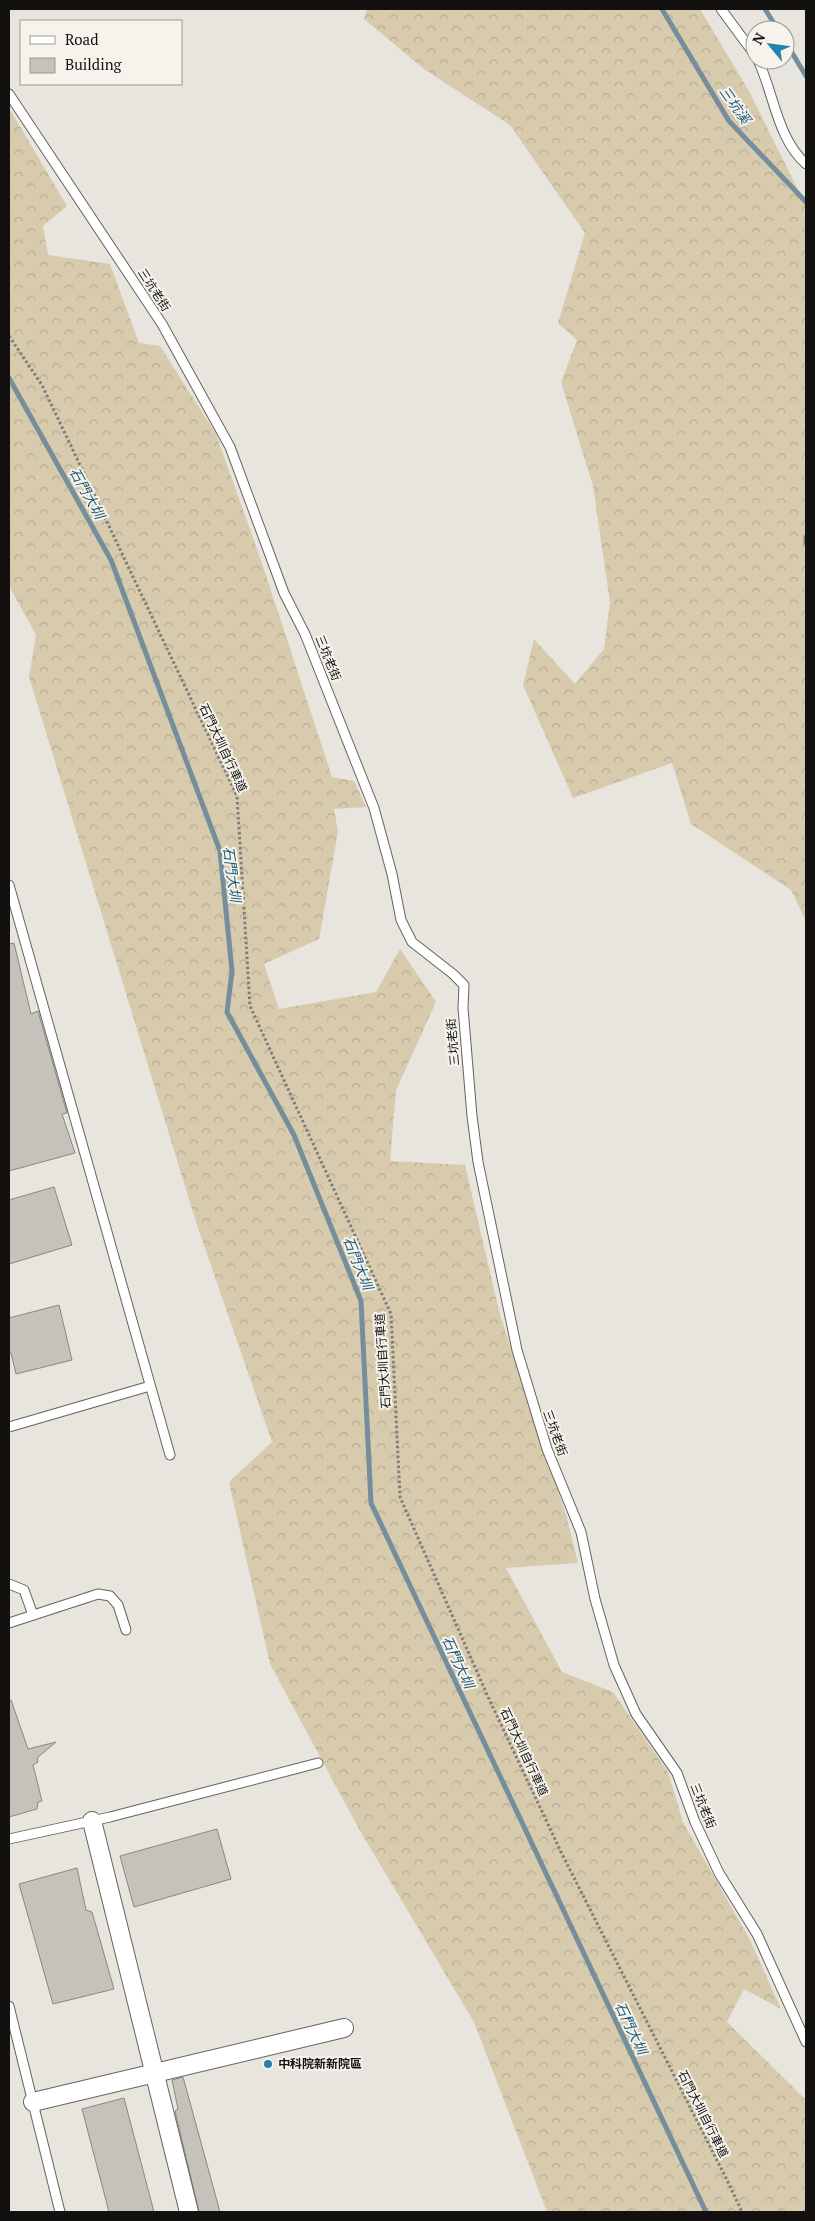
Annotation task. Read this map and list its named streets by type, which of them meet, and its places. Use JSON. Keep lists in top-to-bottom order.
{
  "streets": {
    "lane": ["三坑老街"],
    "path": ["石門大圳自行車道"]
  },
  "water": ["三坑溪", "石門大圳"],
  "places": ["中科院新新院區"],
  "legend": ["Road", "Building"],
  "north": "top left"
}
